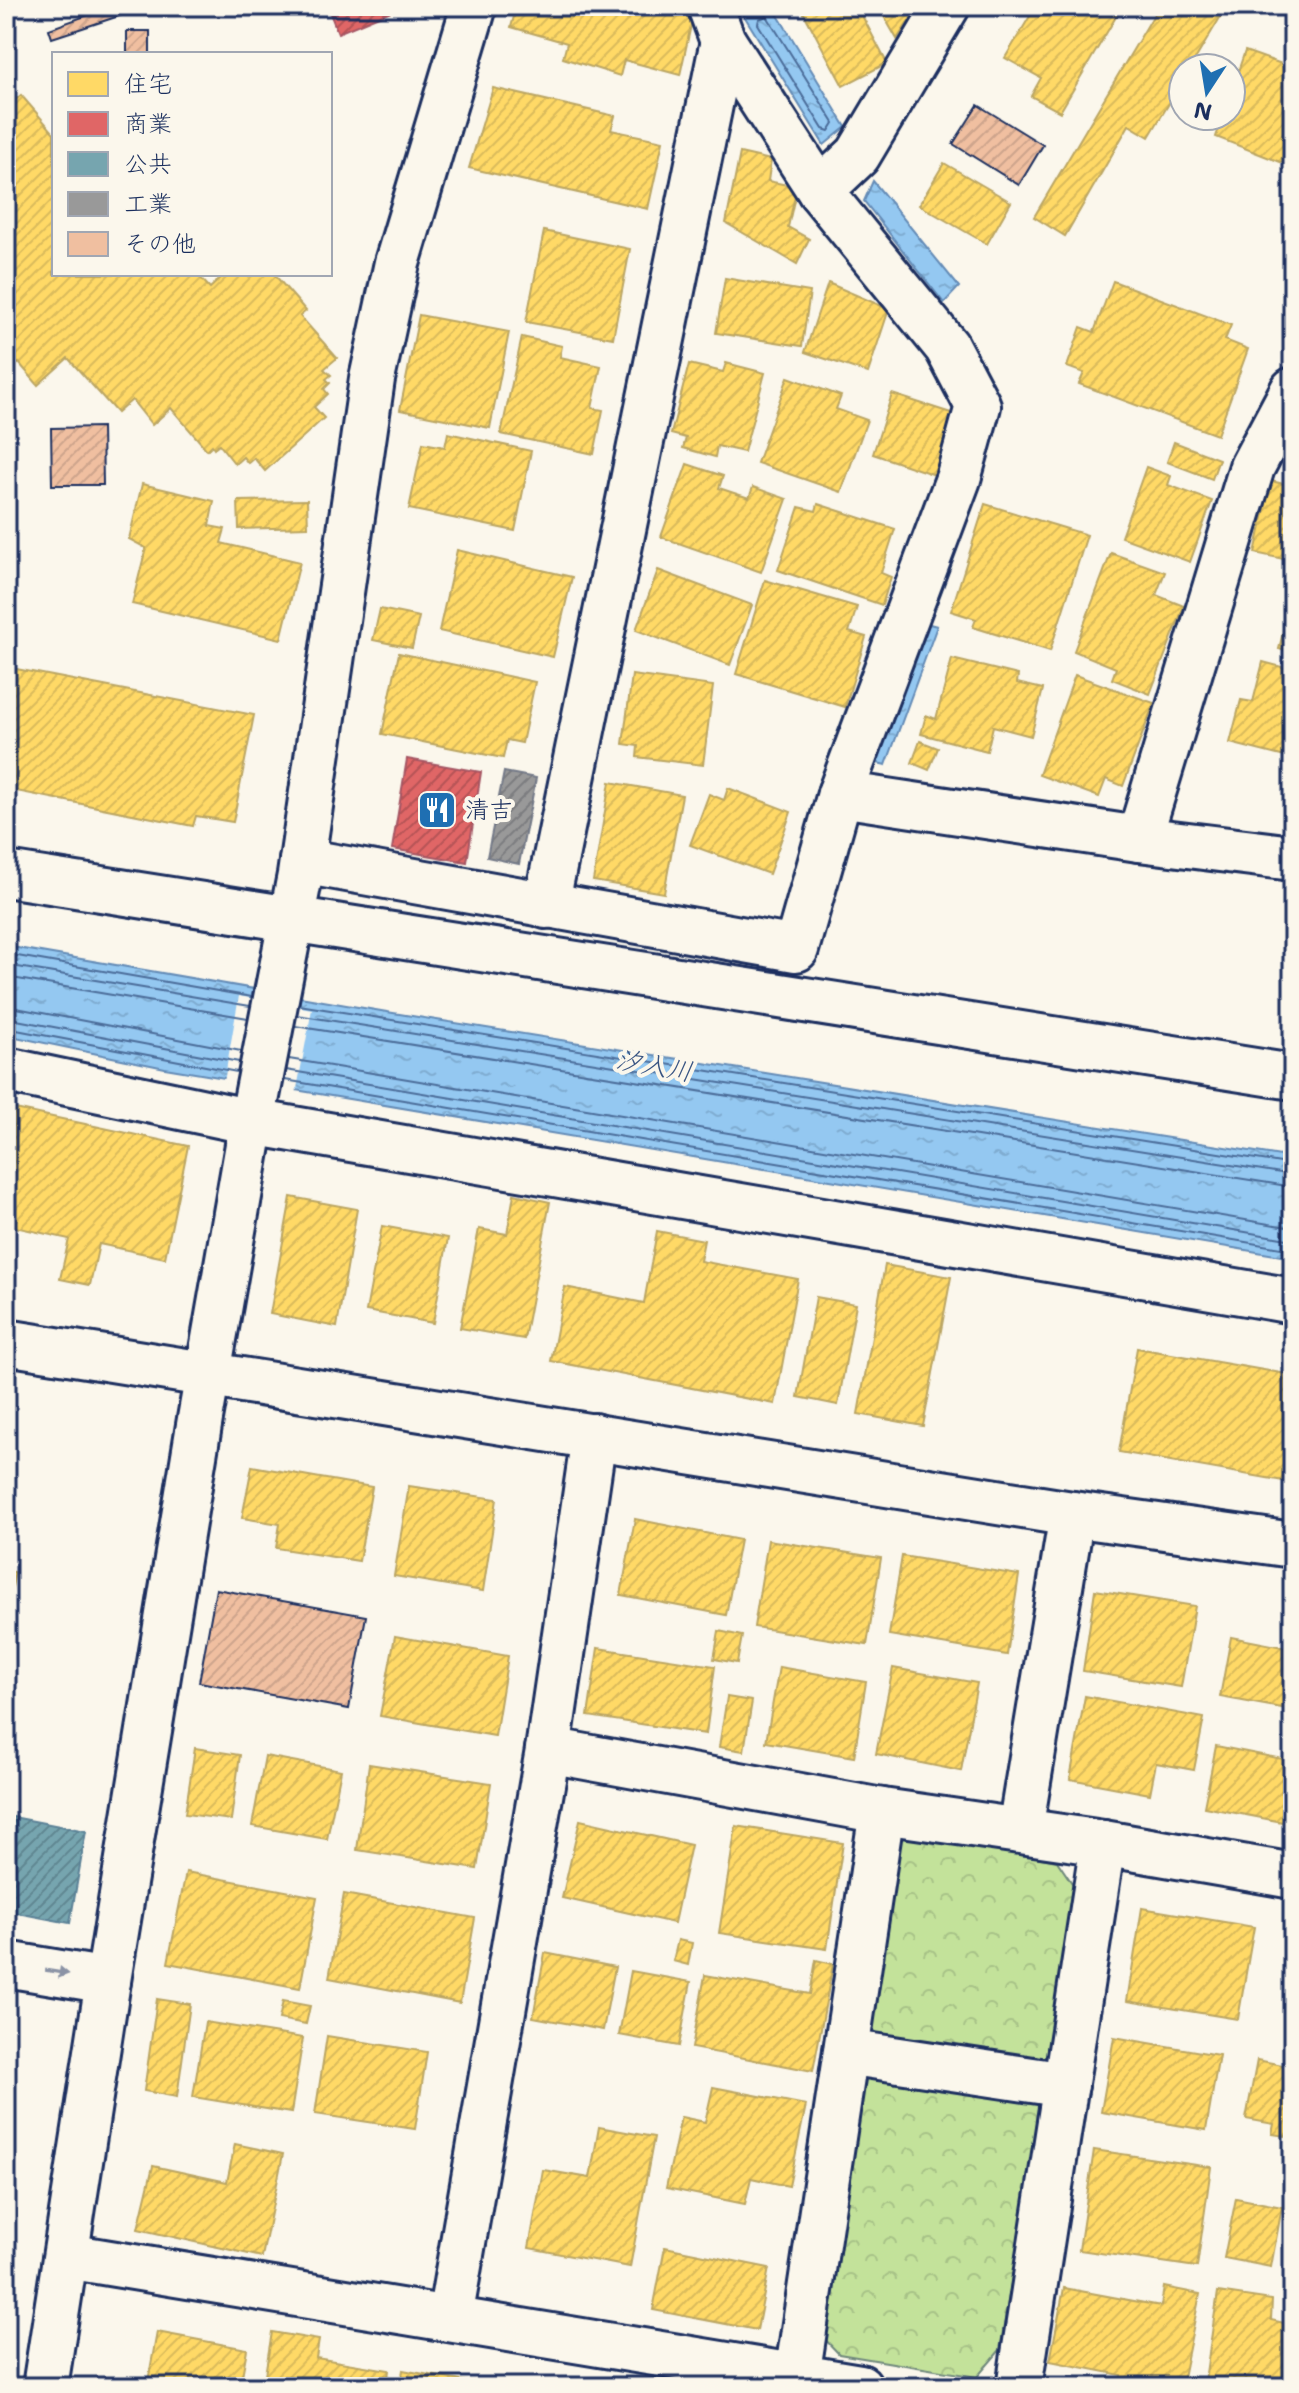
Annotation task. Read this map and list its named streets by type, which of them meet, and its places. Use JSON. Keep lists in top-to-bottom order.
{
  "water": ["汐入川"],
  "places": {
    "restaurant": ["清吉"]
  },
  "legend": [
    "住宅",
    "商業",
    "公共",
    "工業",
    "その他"
  ],
  "north": "bottom"
}
